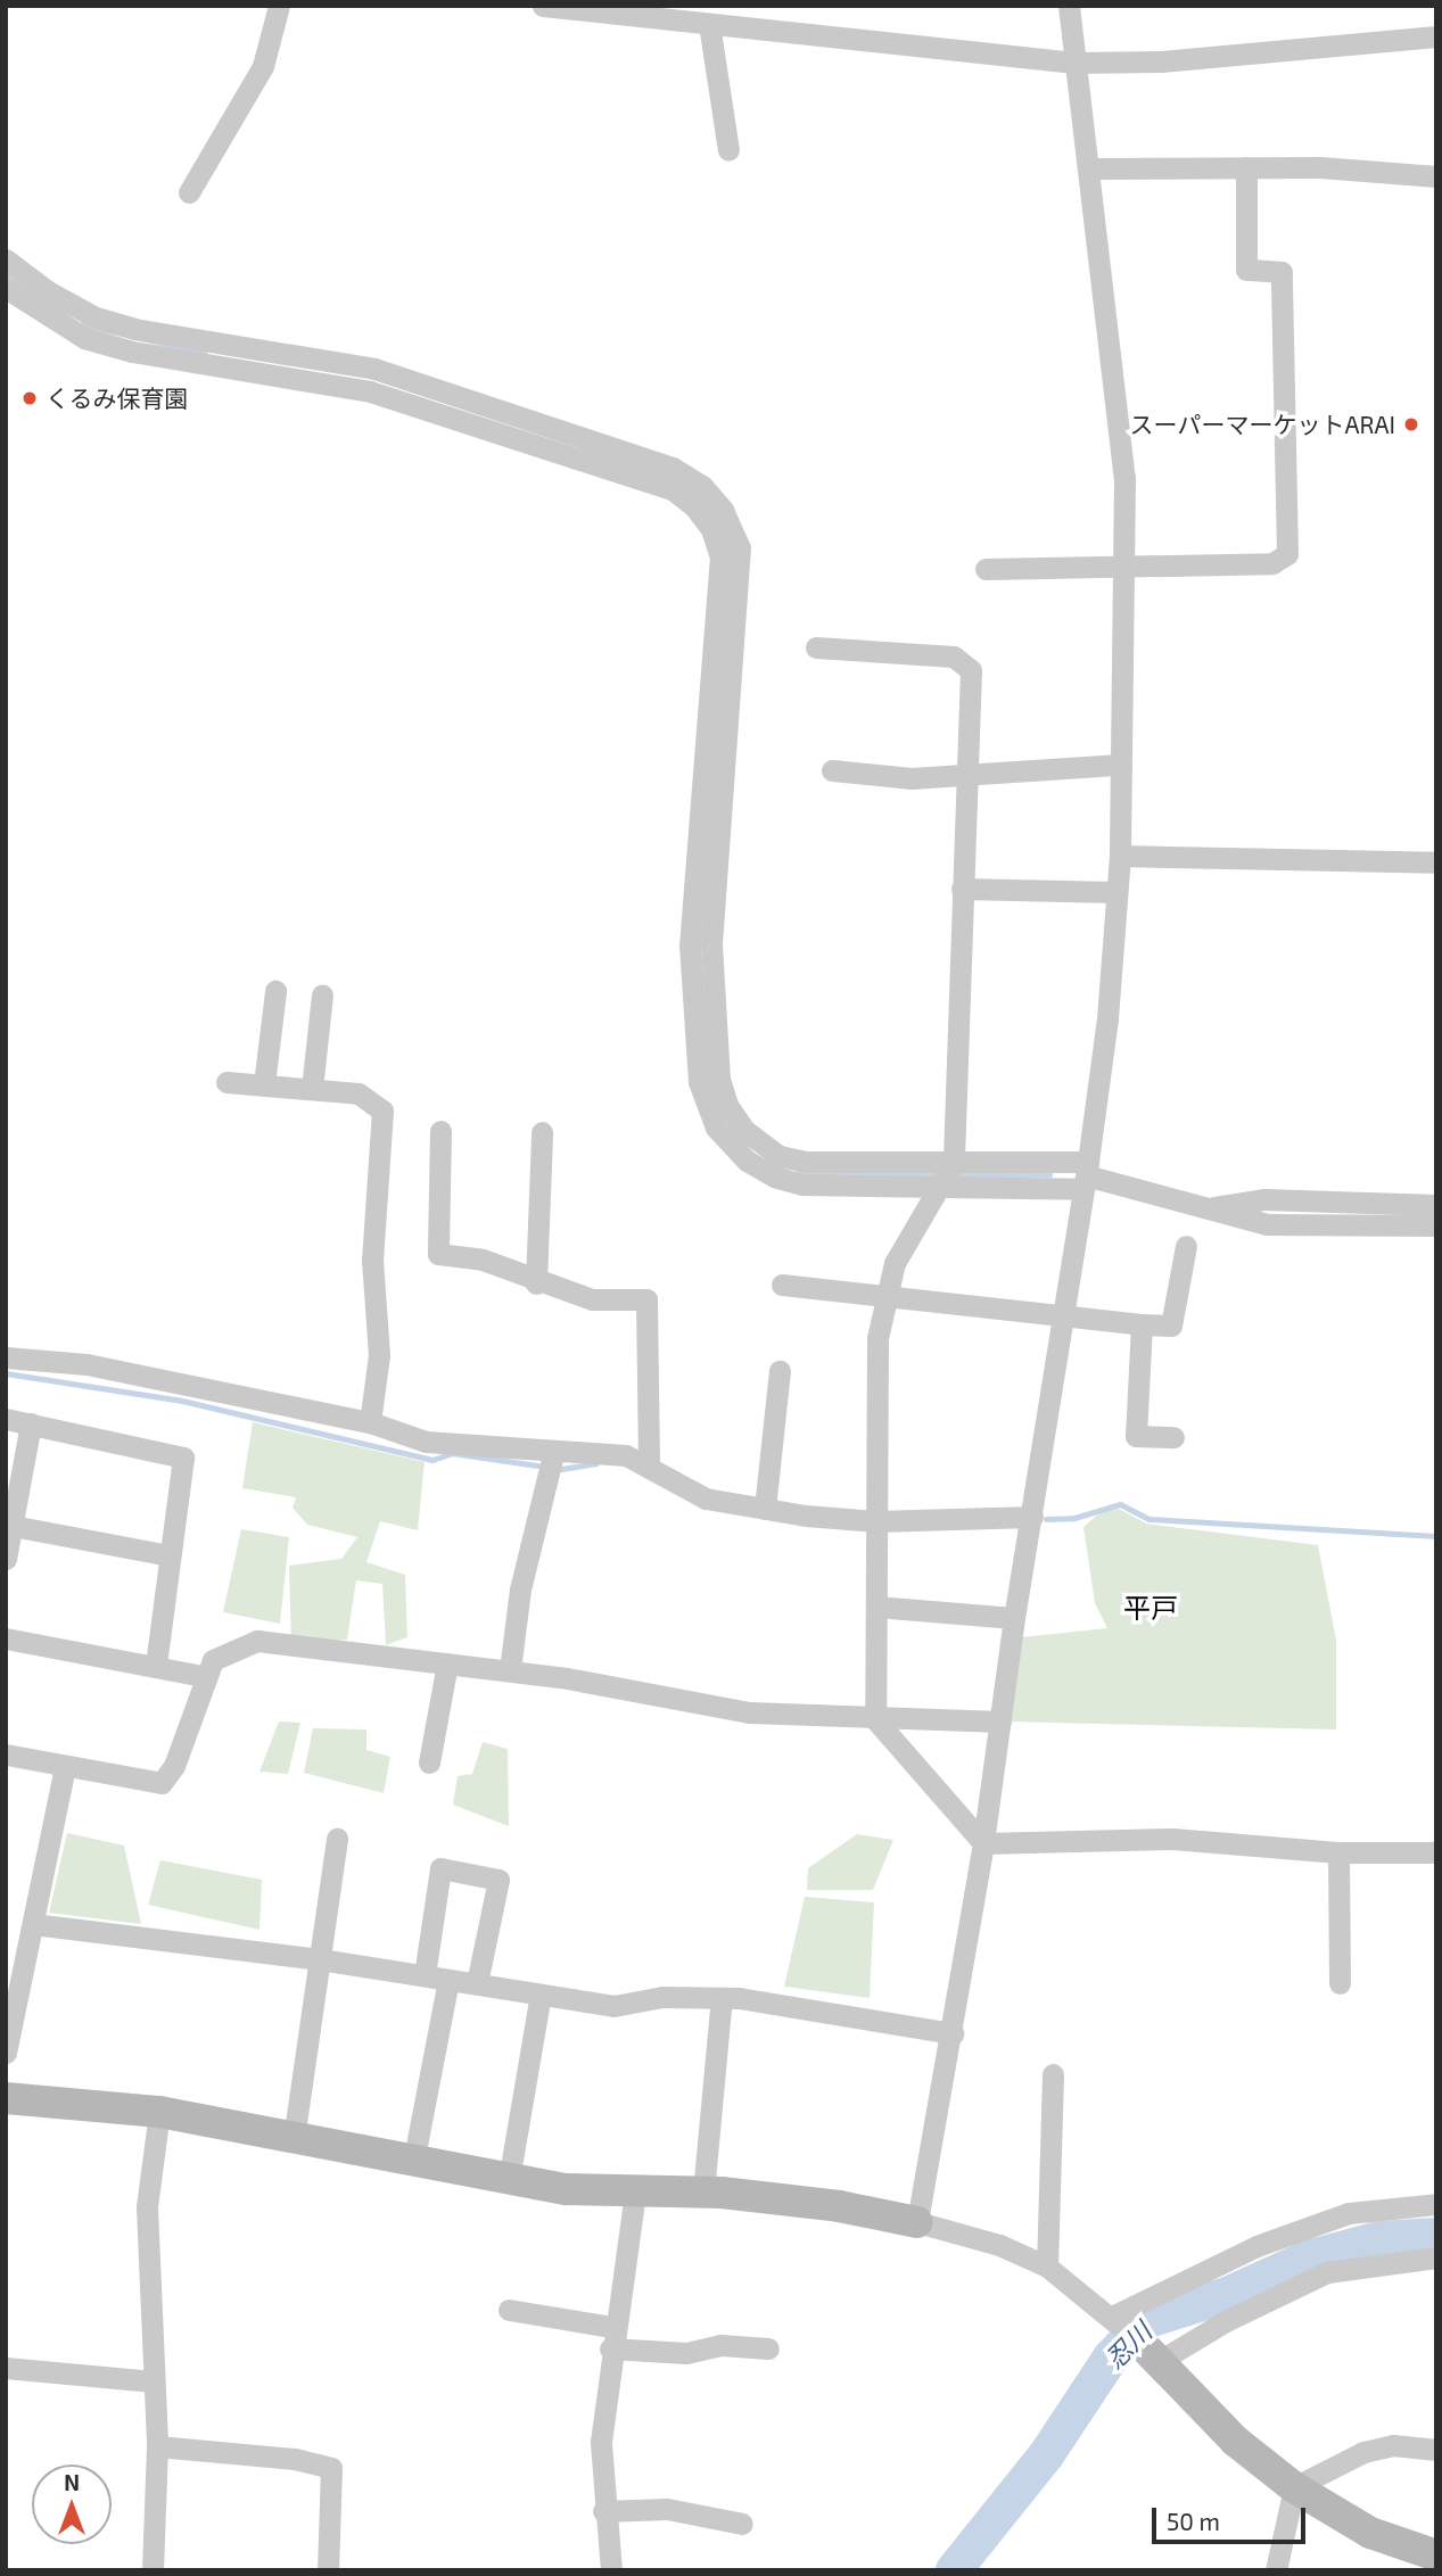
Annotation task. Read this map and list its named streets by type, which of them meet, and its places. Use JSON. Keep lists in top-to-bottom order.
{
  "districts": ["平戸"],
  "water": ["忍川"],
  "places": ["くるみ保育園", "スーパーマーケットARAI"],
  "scale_bar": "50 m",
  "north": "top"
}
